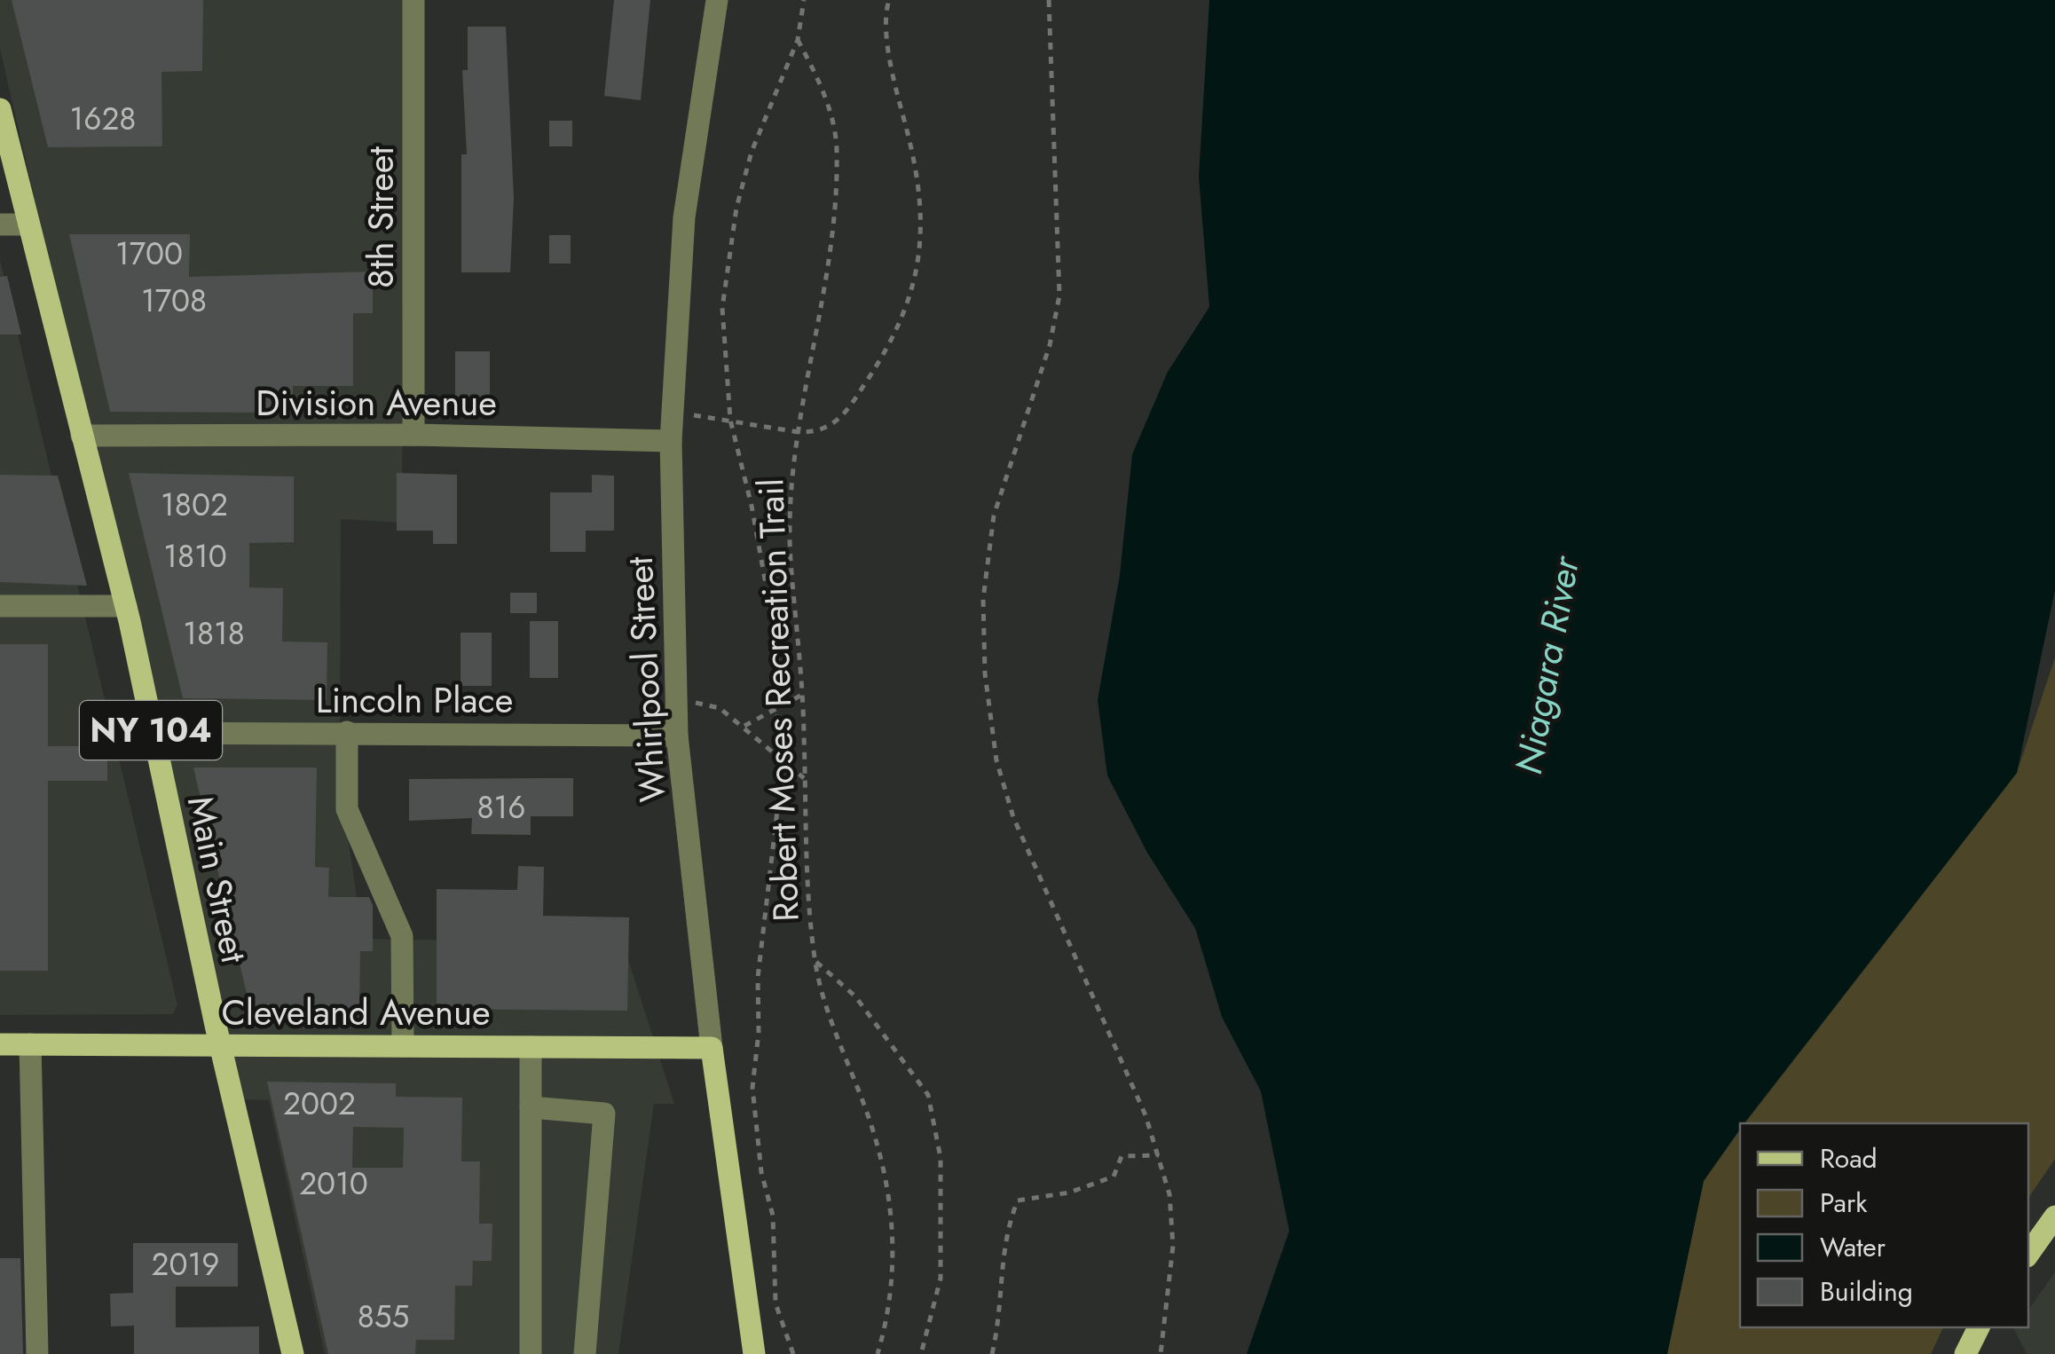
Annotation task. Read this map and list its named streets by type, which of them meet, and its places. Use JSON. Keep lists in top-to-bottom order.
{
  "streets": {
    "main road": [
      "Whirlpool Street",
      "NY 104",
      "Main Street",
      "Cleveland Avenue"
    ],
    "street": ["8th Street", "Division Avenue", "Lincoln Place"],
    "path": ["Robert Moses Recreation Trail"]
  },
  "crossings": [
    ["8th Street", "Division Avenue"],
    ["Division Avenue", "Whirlpool Street"],
    ["Division Avenue", "Main Street"],
    ["Whirlpool Street", "Lincoln Place"],
    ["Whirlpool Street", "Cleveland Avenue"],
    ["Lincoln Place", "Main Street"],
    ["Main Street", "Cleveland Avenue"]
  ],
  "water": ["Niagara River"],
  "house_numbers": [
    "1628",
    "1700",
    "1708",
    "1802",
    "1810",
    "1818",
    "816",
    "2002",
    "2010",
    "2019",
    "855"
  ],
  "legend": [
    "Road",
    "Park",
    "Water",
    "Building"
  ]
}
